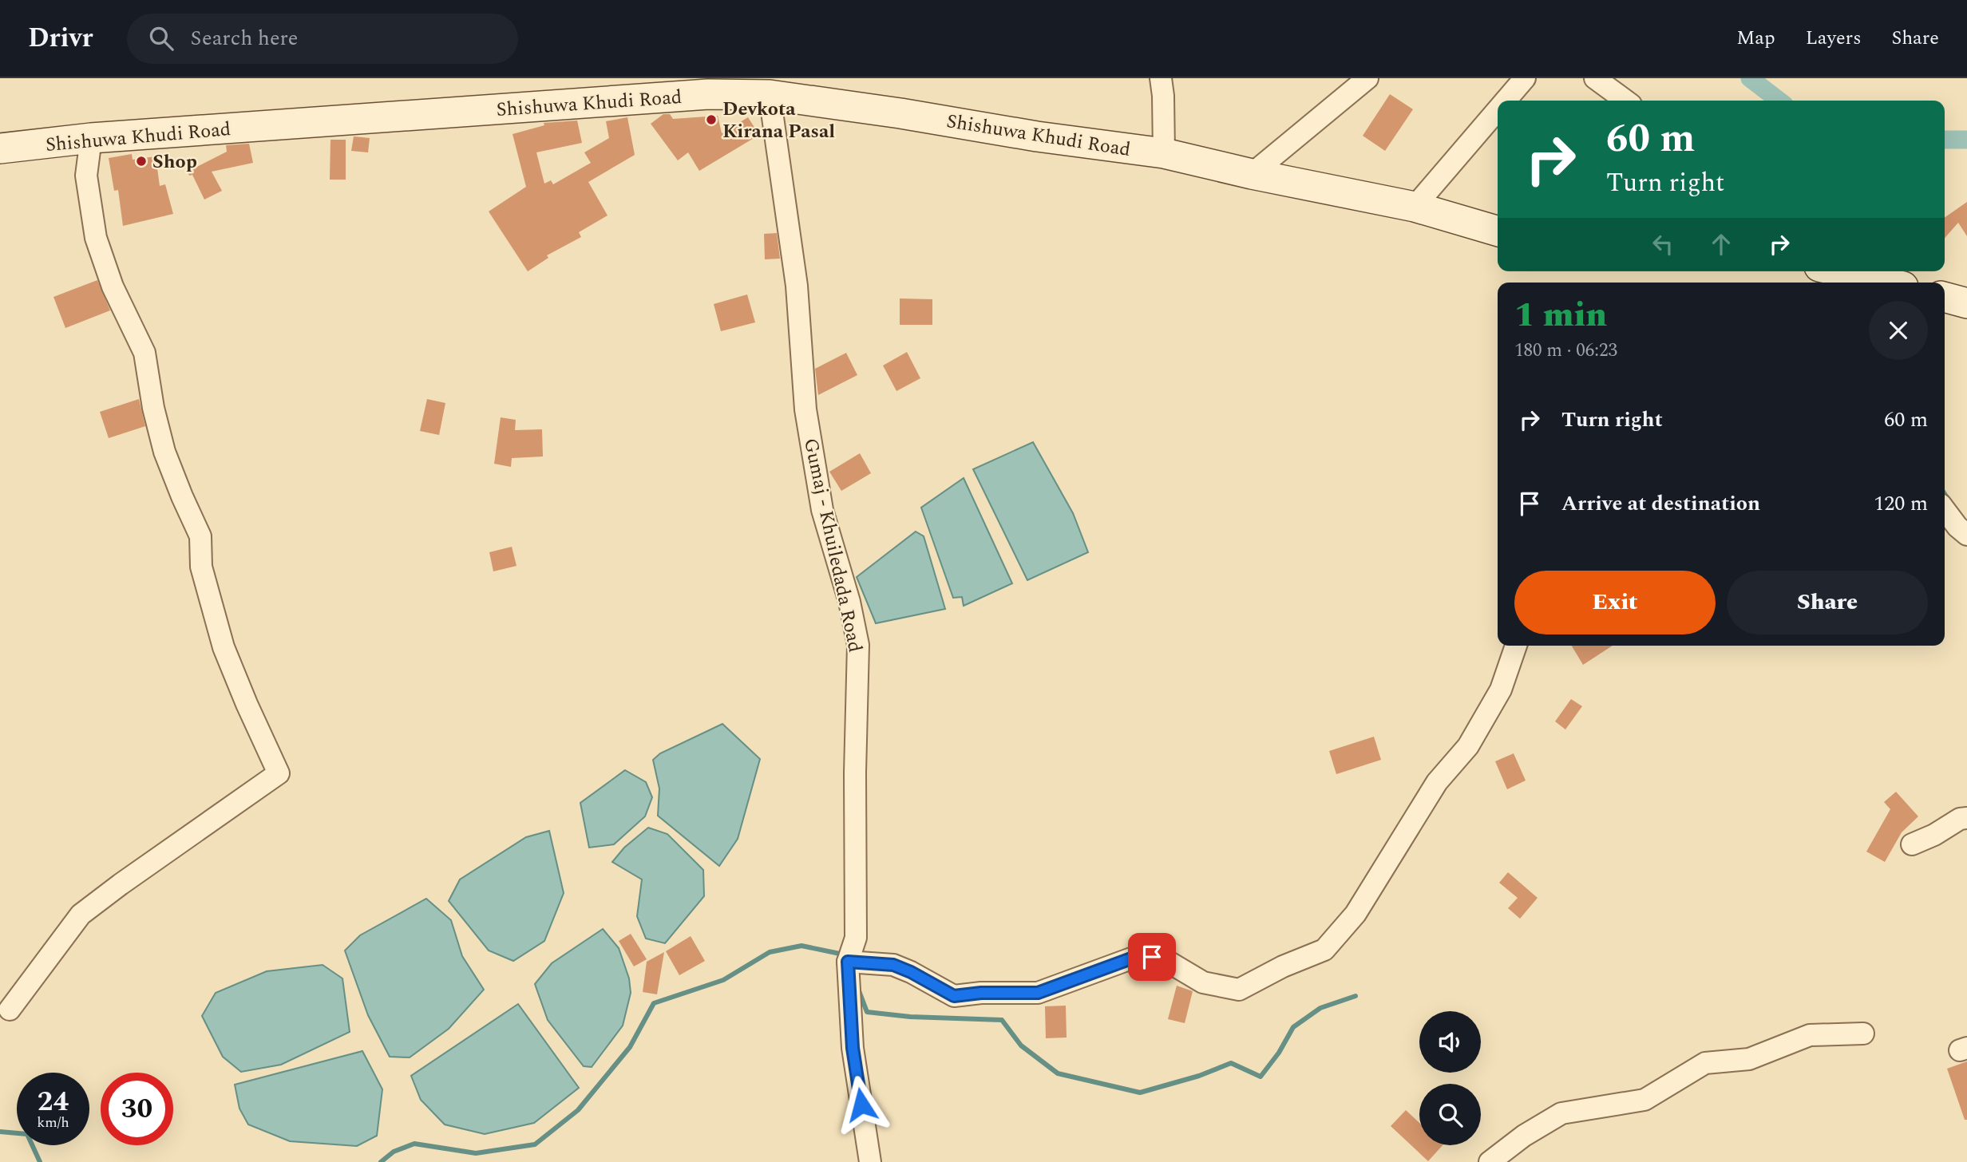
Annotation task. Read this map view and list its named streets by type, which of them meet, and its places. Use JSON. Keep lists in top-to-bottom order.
{
  "streets": {
    "main road": ["Shishuwa Khudi Road"],
    "street": ["Gumaj - Khuiledada Road"]
  },
  "crossings": [
    ["Shishuwa Khudi Road", "Gumaj - Khuiledada Road"]
  ],
  "places": ["Devkota Kirana Pasal", "Shop"],
  "page": {
    "header": "Drivr",
    "search": "Search here",
    "nav": ["Map", "Layers", "Share"],
    "turn": ["60 m", "Turn right"],
    "heading": ["1 min", "180 m · 06:23"],
    "list": [
      {
        "name": "Turn right",
        "value": "60 m"
      },
      {
        "name": "Arrive at destination",
        "value": "120 m"
      }
    ],
    "buttons": ["Exit", "Share"],
    "speed": "24 km/h",
    "limit": "30"
  }
}
